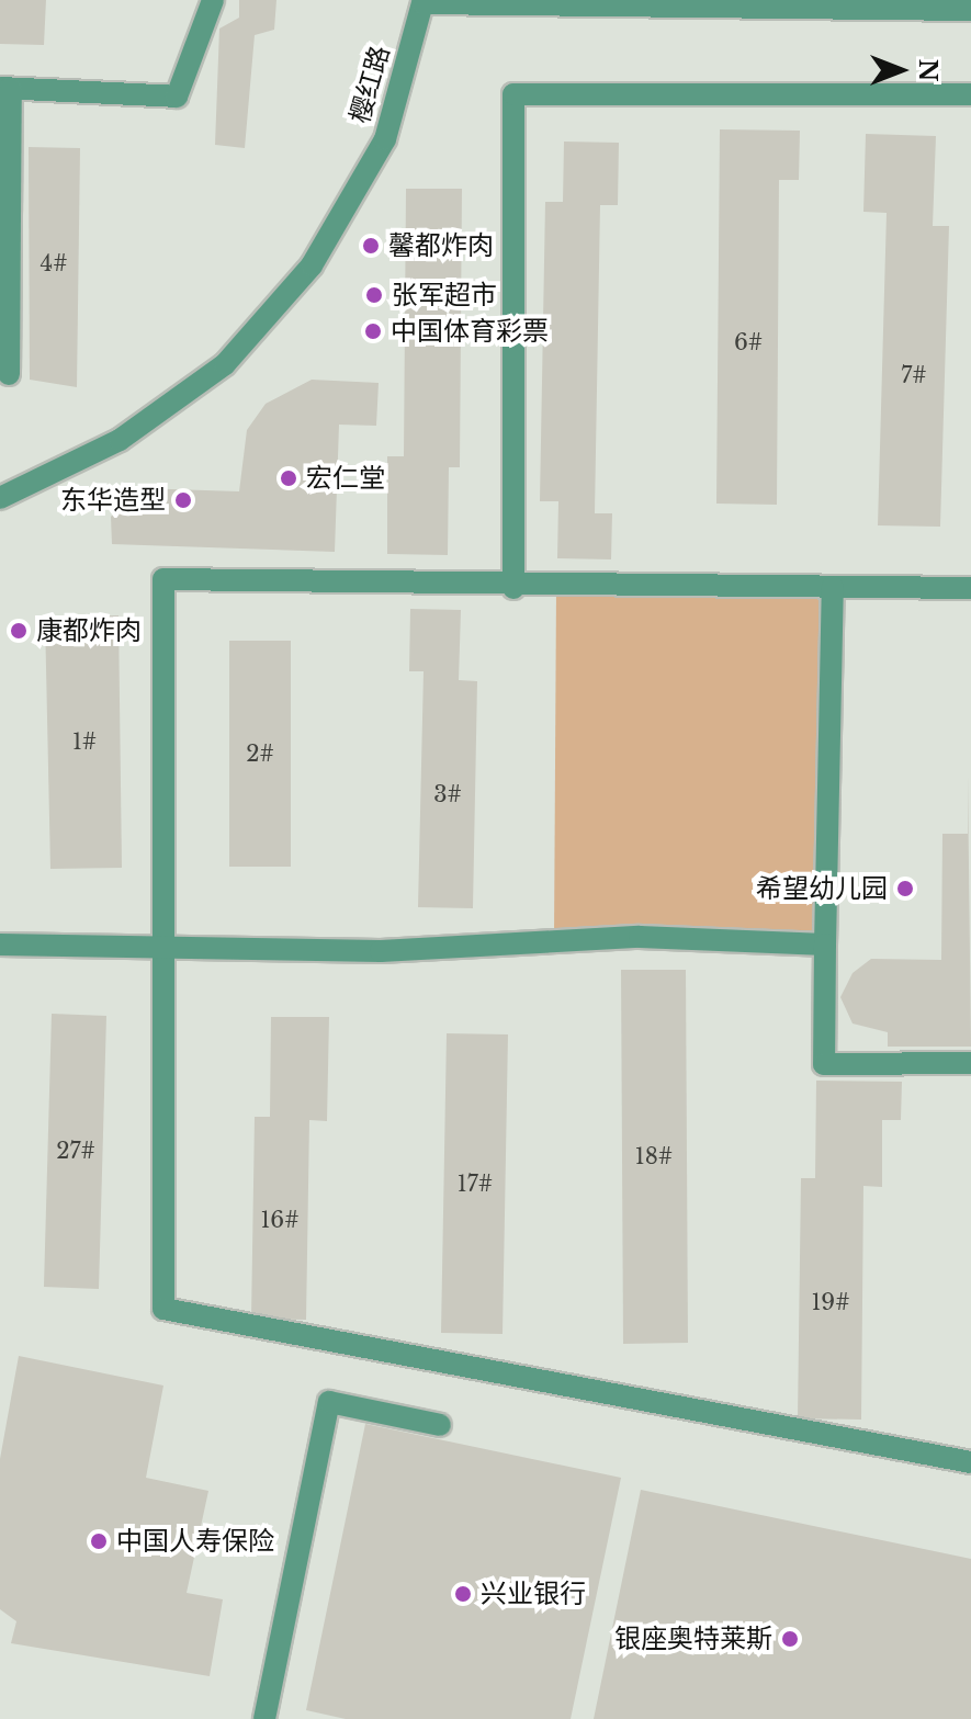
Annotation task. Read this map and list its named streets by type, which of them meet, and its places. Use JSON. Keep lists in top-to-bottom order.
{
  "streets": {
    "street": ["樱红路"]
  },
  "places": [
    "馨都炸肉",
    "张军超市",
    "中国体育彩票",
    "宏仁堂",
    "东华造型",
    "康都炸肉",
    "希望幼儿园",
    "中国人寿保险",
    "兴业银行",
    "银座奥特莱斯"
  ],
  "house_numbers": [
    "4#",
    "6#",
    "7#",
    "1#",
    "2#",
    "3#",
    "27#",
    "18#",
    "17#",
    "16#",
    "19#"
  ],
  "north": "right"
}
